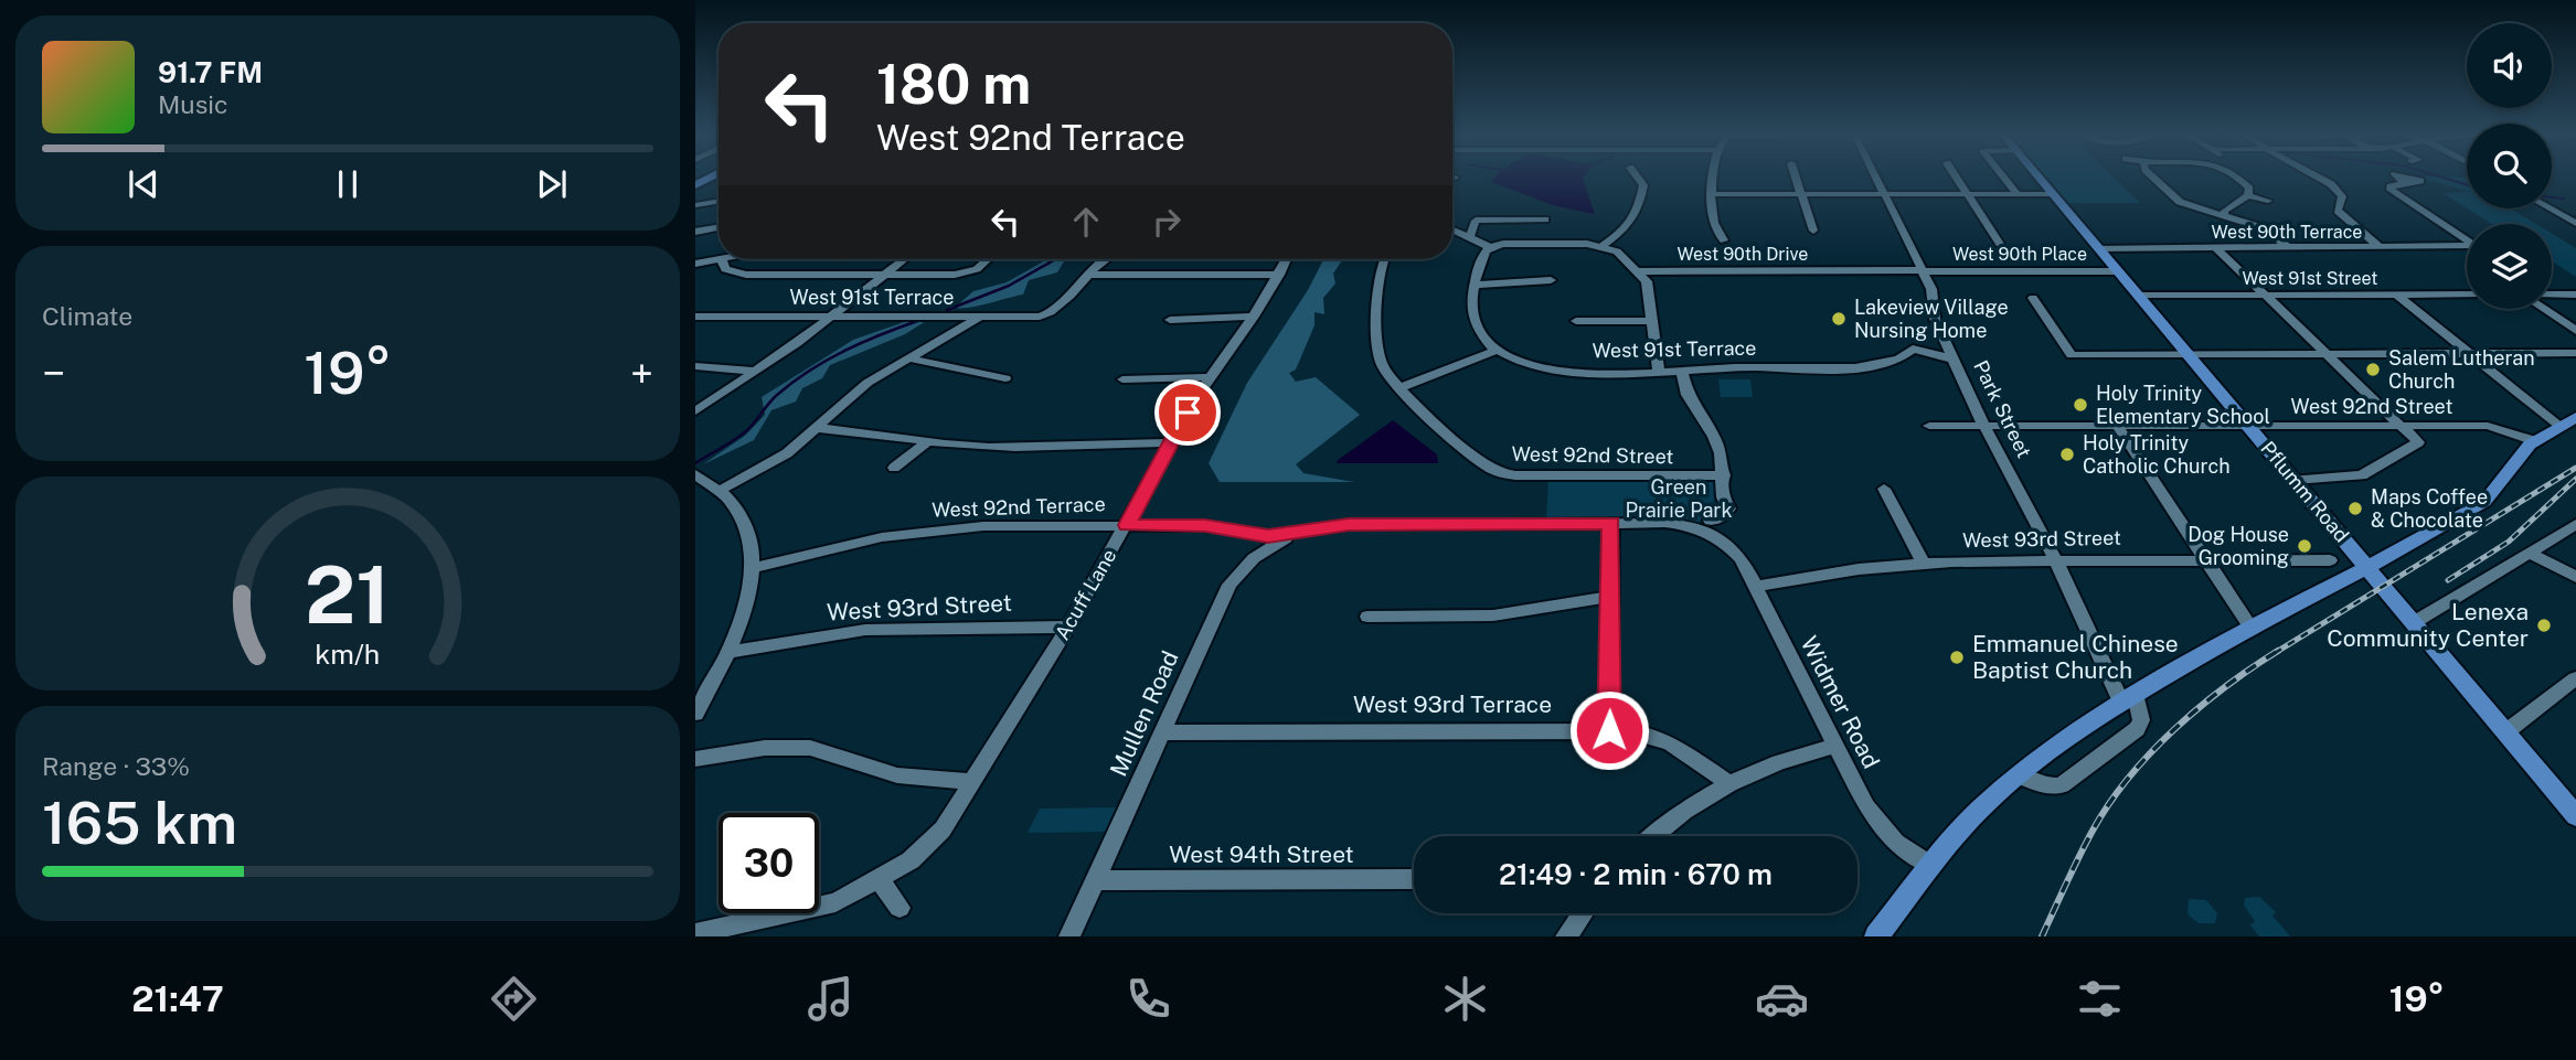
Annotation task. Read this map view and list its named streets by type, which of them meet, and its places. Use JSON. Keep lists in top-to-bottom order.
{
  "streets": {
    "main road": ["Pflumm Road"],
    "street": [
      "West 90th Terrace",
      "West 90th Drive",
      "West 90th Place",
      "West 91st Street",
      "West 91st Terrace",
      "West 92nd Street",
      "Park Street",
      "West 92nd Terrace",
      "West 93rd Street",
      "Acuff Lane",
      "Widmer Road",
      "West 93rd Terrace",
      "Mullen Road",
      "West 94th Street"
    ]
  },
  "crossings": [
    ["West 90th Terrace", "Pflumm Road"],
    ["West 90th Drive", "West 90th Place"],
    ["West 90th Drive", "Park Street"],
    ["West 90th Place", "Park Street"],
    ["West 90th Place", "Pflumm Road"],
    ["West 91st Street", "Pflumm Road"],
    ["West 91st Terrace", "Park Street"],
    ["West 92nd Street", "Park Street"],
    ["West 92nd Street", "Pflumm Road"],
    ["Park Street", "West 93rd Street"],
    ["West 92nd Terrace", "Acuff Lane"],
    ["West 92nd Terrace", "Widmer Road"],
    ["West 92nd Terrace", "Mullen Road"],
    ["West 93rd Street", "Acuff Lane"],
    ["West 93rd Street", "Widmer Road"],
    ["West 93rd Terrace", "Mullen Road"],
    ["Mullen Road", "West 94th Street"]
  ],
  "parks": ["Green Prairie Park"],
  "places": [
    "Lakeview Village Nursing Home",
    "Salem Lutheran Church",
    "Holy Trinity Elementary School",
    "Holy Trinity Catholic Church",
    "Maps Coffee & Chocolate",
    "Dog House Grooming",
    "Lenexa Community Center",
    "Emmanuel Chinese Baptist Church"
  ],
  "page": {
    "turn": ["180 m", "West 92nd Terrace"],
    "song": ["91.7 FM", "Music"],
    "tile": [
      "Climate",
      ["Range · 33%", "165 km"]
    ],
    "heat": ["−", "19°", "+"],
    "limit": "30",
    "trip": "21:49 · 2 min · 670 m",
    "tabs": ["21:47", "19°"],
    "gauge": ["21", "km/h"]
  }
}
